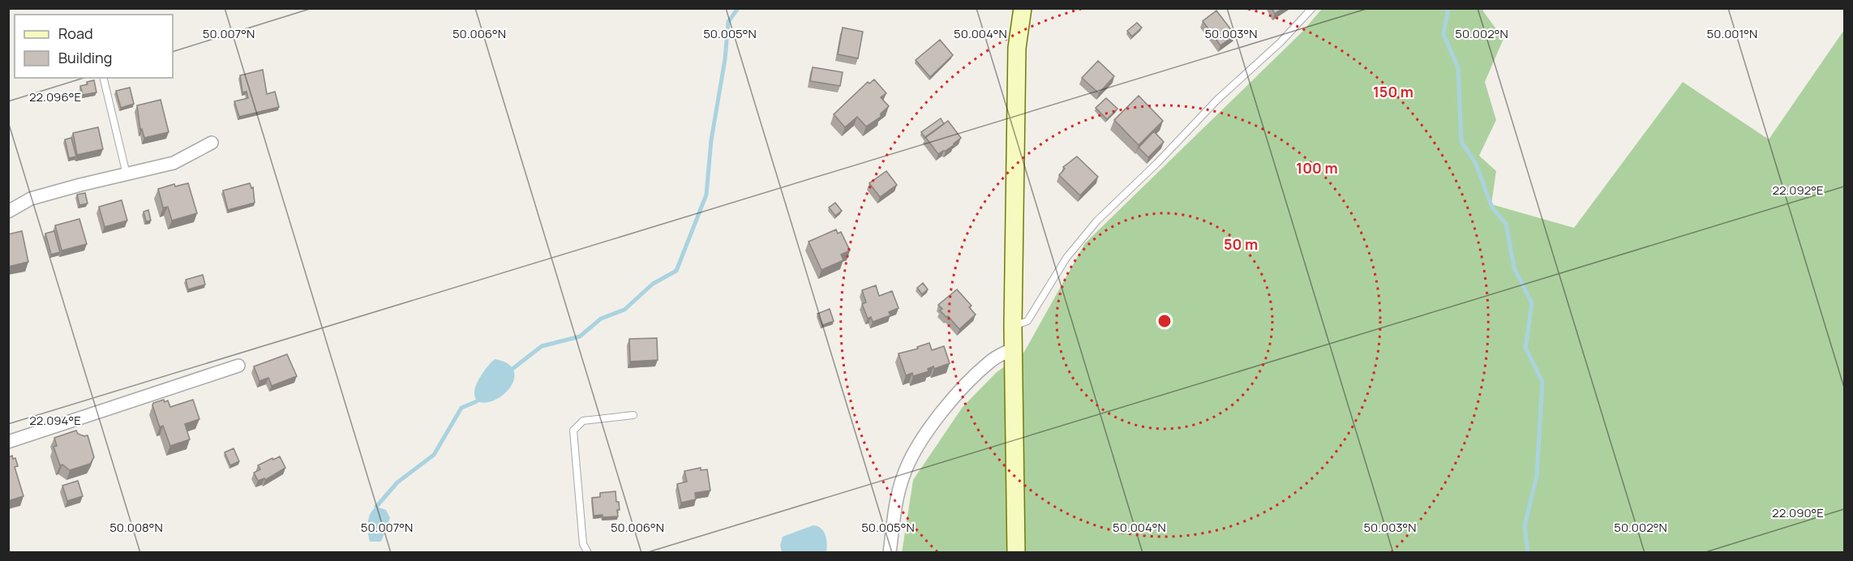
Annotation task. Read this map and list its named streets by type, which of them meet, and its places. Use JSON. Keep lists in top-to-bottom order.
{
  "legend": ["Road", "Building"],
  "coordinates": [
    "50.007°N",
    "50.006°N",
    "50.005°N",
    "50.004°N",
    "50.003°N",
    "50.002°N",
    "50.001°N",
    "22.096°E",
    "22.092°E",
    "22.094°E",
    "22.090°E",
    "50.008°N"
  ],
  "rings": ["150 m", "100 m", "50 m"]
}
